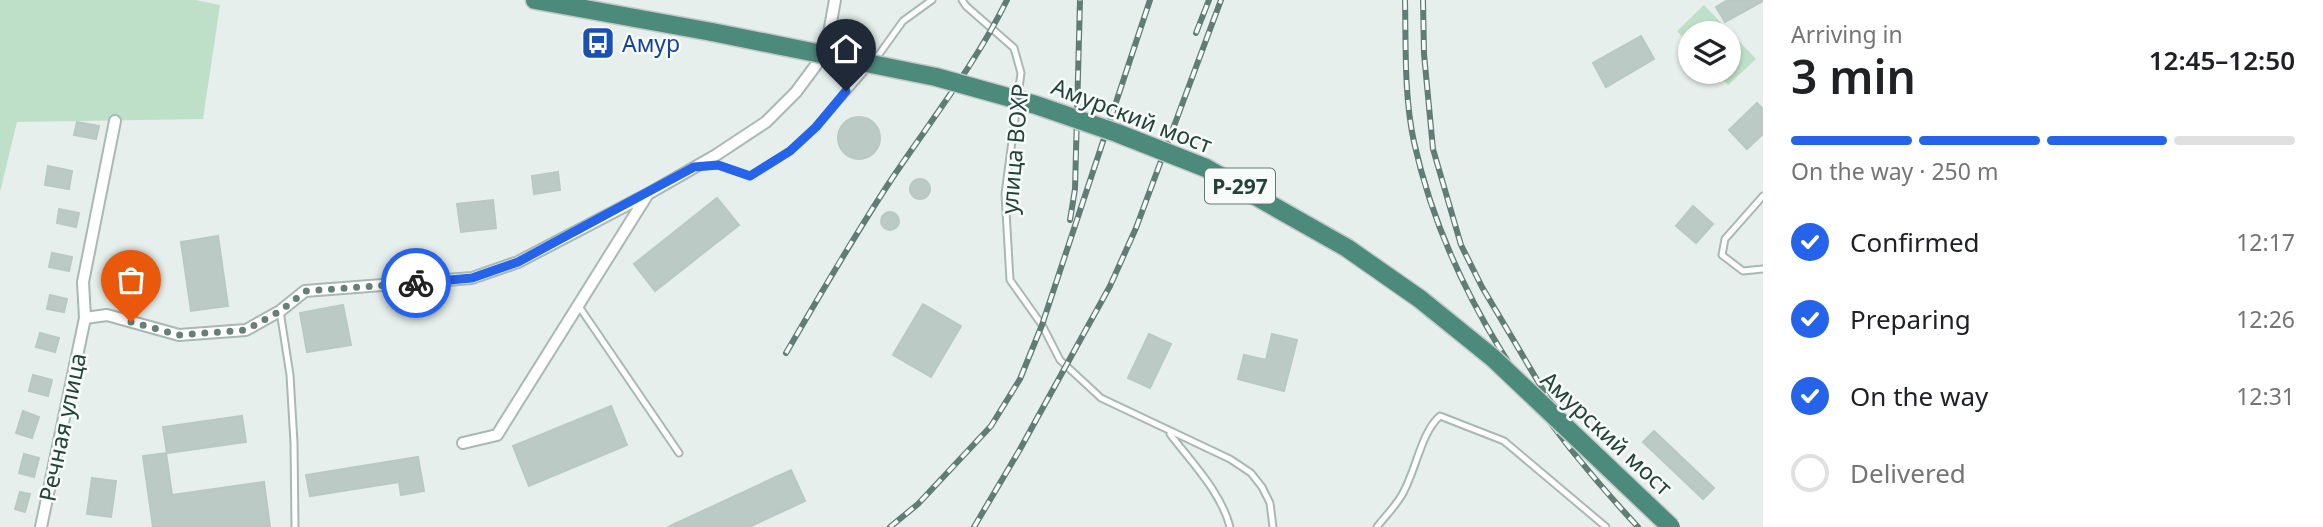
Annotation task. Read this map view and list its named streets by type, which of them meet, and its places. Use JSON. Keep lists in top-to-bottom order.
{
  "streets": {
    "highway": ["Амурский мост", "Р-297"],
    "street": ["Речная улица"],
    "lane": ["улица ВОХР"]
  },
  "places": {
    "bus stop": ["Амур"]
  },
  "page": {
    "heading": ["3 min", "Arriving in", "12:45–12:50"],
    "bar": "On the way · 250 m",
    "list": [
      ["Confirmed", "12:17"],
      ["Preparing", "12:26"],
      ["On the way", "12:31"],
      "Delivered"
    ]
  }
}
